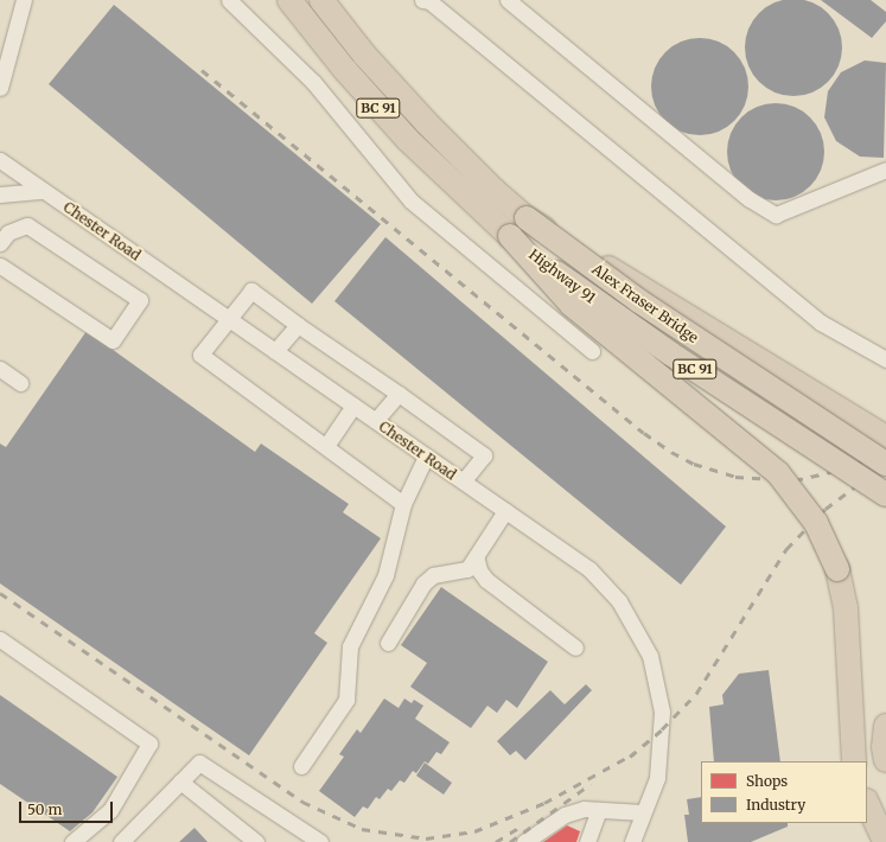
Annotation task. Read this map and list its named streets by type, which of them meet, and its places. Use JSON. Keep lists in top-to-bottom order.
{
  "streets": {
    "highway": ["BC 91", "Highway 91", "Alex Fraser Bridge"],
    "street": ["Chester Road"]
  },
  "crossings": [
    ["BC 91", "Alex Fraser Bridge"]
  ],
  "legend": ["Shops", "Industry"],
  "scale_bar": "50 m"
}
